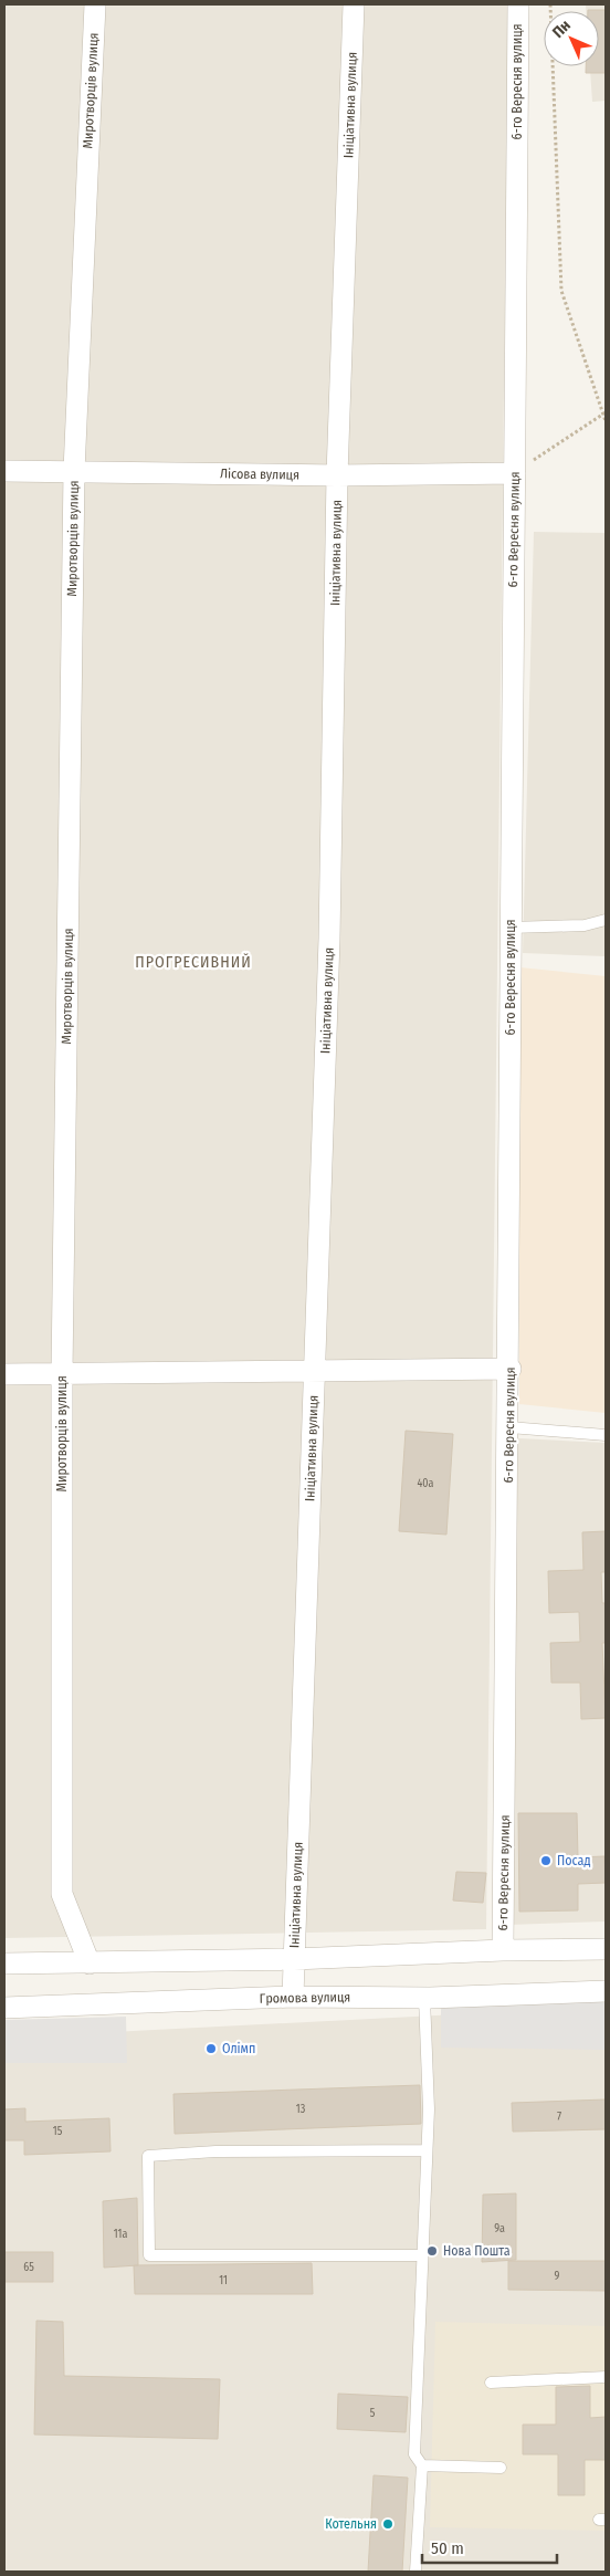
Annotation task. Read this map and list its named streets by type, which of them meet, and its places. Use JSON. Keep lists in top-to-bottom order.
{
  "streets": {
    "street": [
      "6-го Вересня вулиця",
      "Миротворців вулиця",
      "Ініціативна вулиця",
      "Лісова вулиця",
      "Громова вулиця"
    ]
  },
  "crossings": [
    ["6-го Вересня вулиця", "Лісова вулиця"],
    ["Миротворців вулиця", "Лісова вулиця"],
    ["Ініціативна вулиця", "Лісова вулиця"],
    ["Ініціативна вулиця", "Громова вулиця"]
  ],
  "districts": ["ПРОГРЕСИВНИЙ"],
  "places": [
    "Посад",
    "Олімп",
    "Нова Пошта",
    "Котельня"
  ],
  "house_numbers": [
    "40а",
    "13",
    "7",
    "15",
    "9а",
    "11а",
    "65",
    "9",
    "11",
    "5"
  ],
  "scale_bar": "50 m",
  "north": "top left"
}
